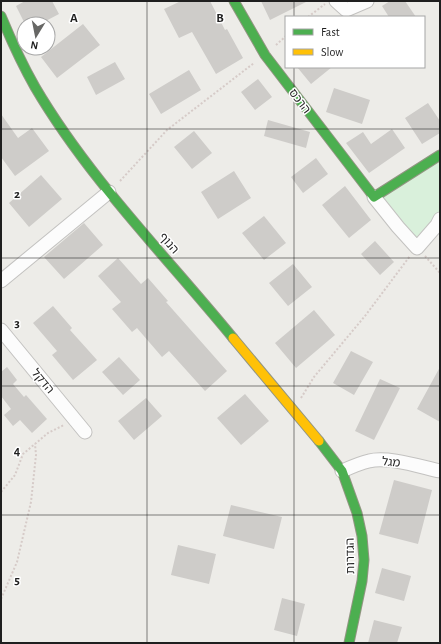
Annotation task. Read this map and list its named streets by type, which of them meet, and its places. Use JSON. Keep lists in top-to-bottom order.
{
  "streets": {
    "street": [
      "הרכס",
      "הנוף",
      "הדקל",
      "מגל",
      "הגדרות"
    ]
  },
  "crossings": [
    ["הנוף", "מגל"],
    ["הנוף", "הגדרות"],
    ["מגל", "הגדרות"]
  ],
  "legend": ["Fast", "Slow"],
  "north": "bottom",
  "grid": {
    "columns": ["A", "B"],
    "rows": [
      "2",
      "3",
      "4",
      "5"
    ]
  }
}
